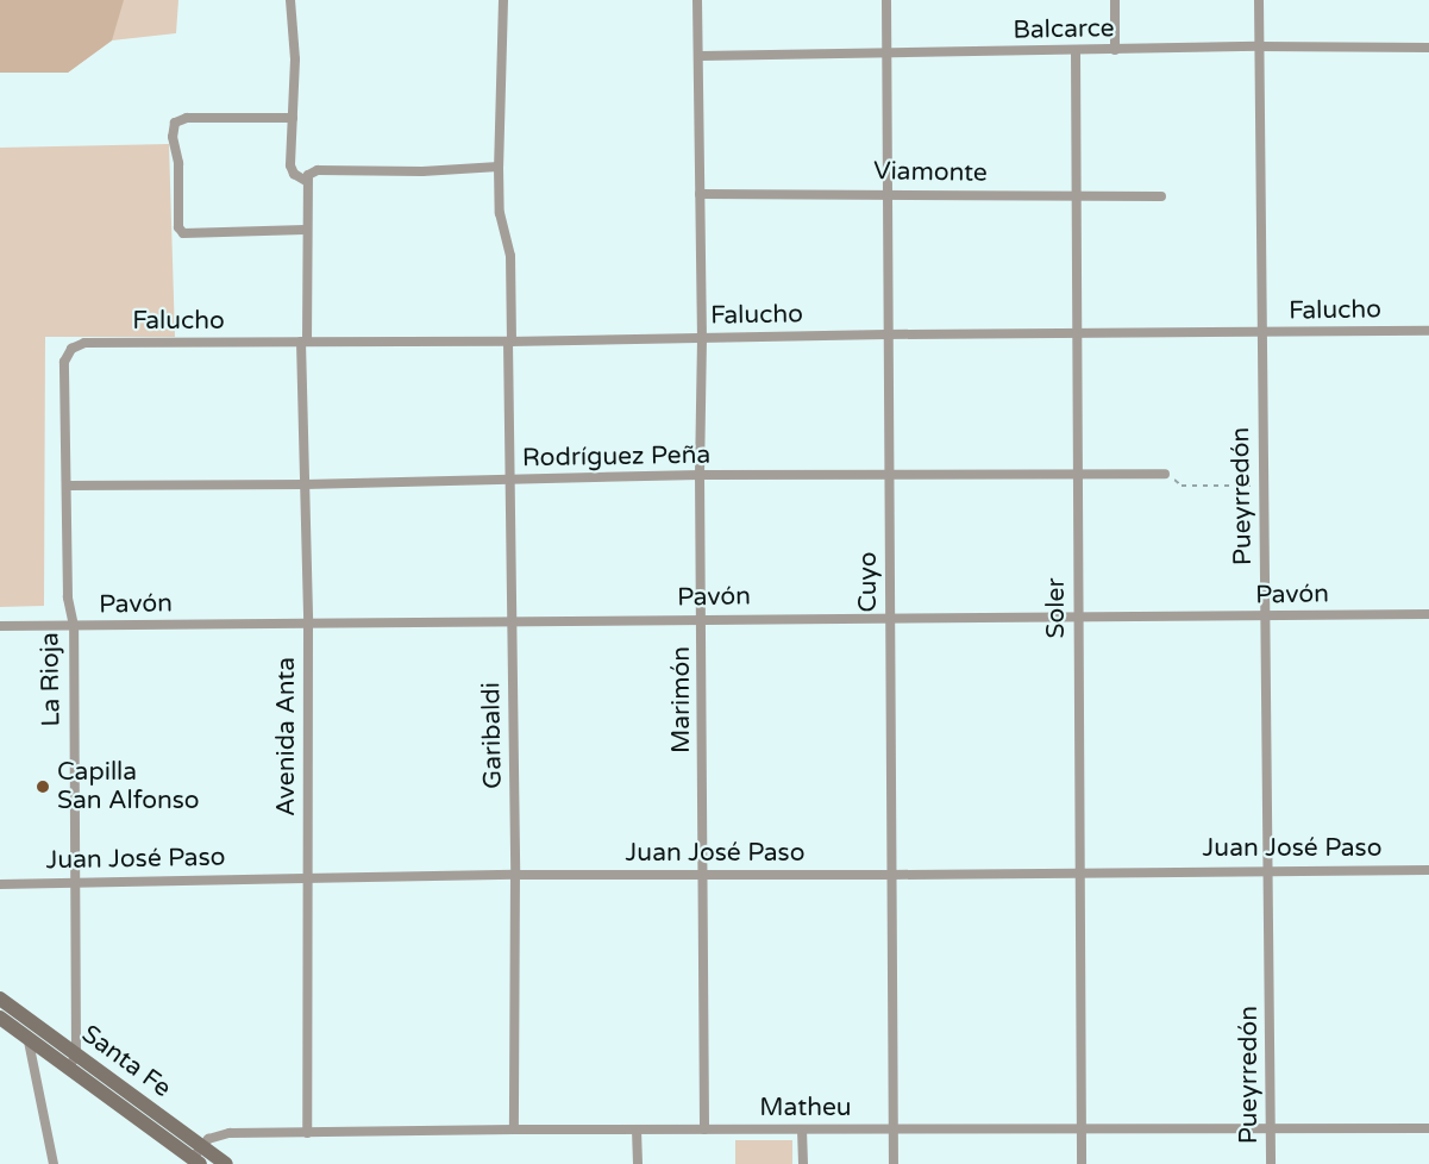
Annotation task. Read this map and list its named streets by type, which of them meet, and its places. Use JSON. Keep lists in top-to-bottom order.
{
  "streets": {
    "main road": ["Santa Fe"],
    "street": [
      "Balcarce",
      "Viamonte",
      "Falucho",
      "Rodríguez Peña",
      "Pueyrredón",
      "Cuyo",
      "Pavón",
      "Soler",
      "La Rioja",
      "Marimón",
      "Garibaldi",
      "Avenida Anta",
      "Juan José Paso",
      "Matheu"
    ]
  },
  "crossings": [
    ["Balcarce", "Pueyrredón"],
    ["Balcarce", "Cuyo"],
    ["Balcarce", "Soler"],
    ["Balcarce", "Marimón"],
    ["Viamonte", "Cuyo"],
    ["Viamonte", "Soler"],
    ["Viamonte", "Marimón"],
    ["Falucho", "Pueyrredón"],
    ["Falucho", "Cuyo"],
    ["Falucho", "Soler"],
    ["Falucho", "La Rioja"],
    ["Falucho", "Marimón"],
    ["Falucho", "Garibaldi"],
    ["Falucho", "Avenida Anta"],
    ["Rodríguez Peña", "Cuyo"],
    ["Rodríguez Peña", "Soler"],
    ["Rodríguez Peña", "La Rioja"],
    ["Rodríguez Peña", "Marimón"],
    ["Rodríguez Peña", "Garibaldi"],
    ["Rodríguez Peña", "Avenida Anta"],
    ["Pueyrredón", "Pavón"],
    ["Pueyrredón", "Juan José Paso"],
    ["Pueyrredón", "Matheu"],
    ["Cuyo", "Pavón"],
    ["Cuyo", "Juan José Paso"],
    ["Cuyo", "Matheu"],
    ["Pavón", "Soler"],
    ["Pavón", "La Rioja"],
    ["Pavón", "Marimón"],
    ["Pavón", "Garibaldi"],
    ["Pavón", "Avenida Anta"],
    ["Soler", "Juan José Paso"],
    ["Soler", "Matheu"],
    ["La Rioja", "Juan José Paso"],
    ["La Rioja", "Santa Fe"],
    ["Marimón", "Juan José Paso"],
    ["Marimón", "Matheu"],
    ["Garibaldi", "Juan José Paso"],
    ["Garibaldi", "Matheu"],
    ["Avenida Anta", "Juan José Paso"],
    ["Avenida Anta", "Matheu"],
    ["Santa Fe", "Matheu"]
  ],
  "places": ["Capilla San Alfonso"]
}
